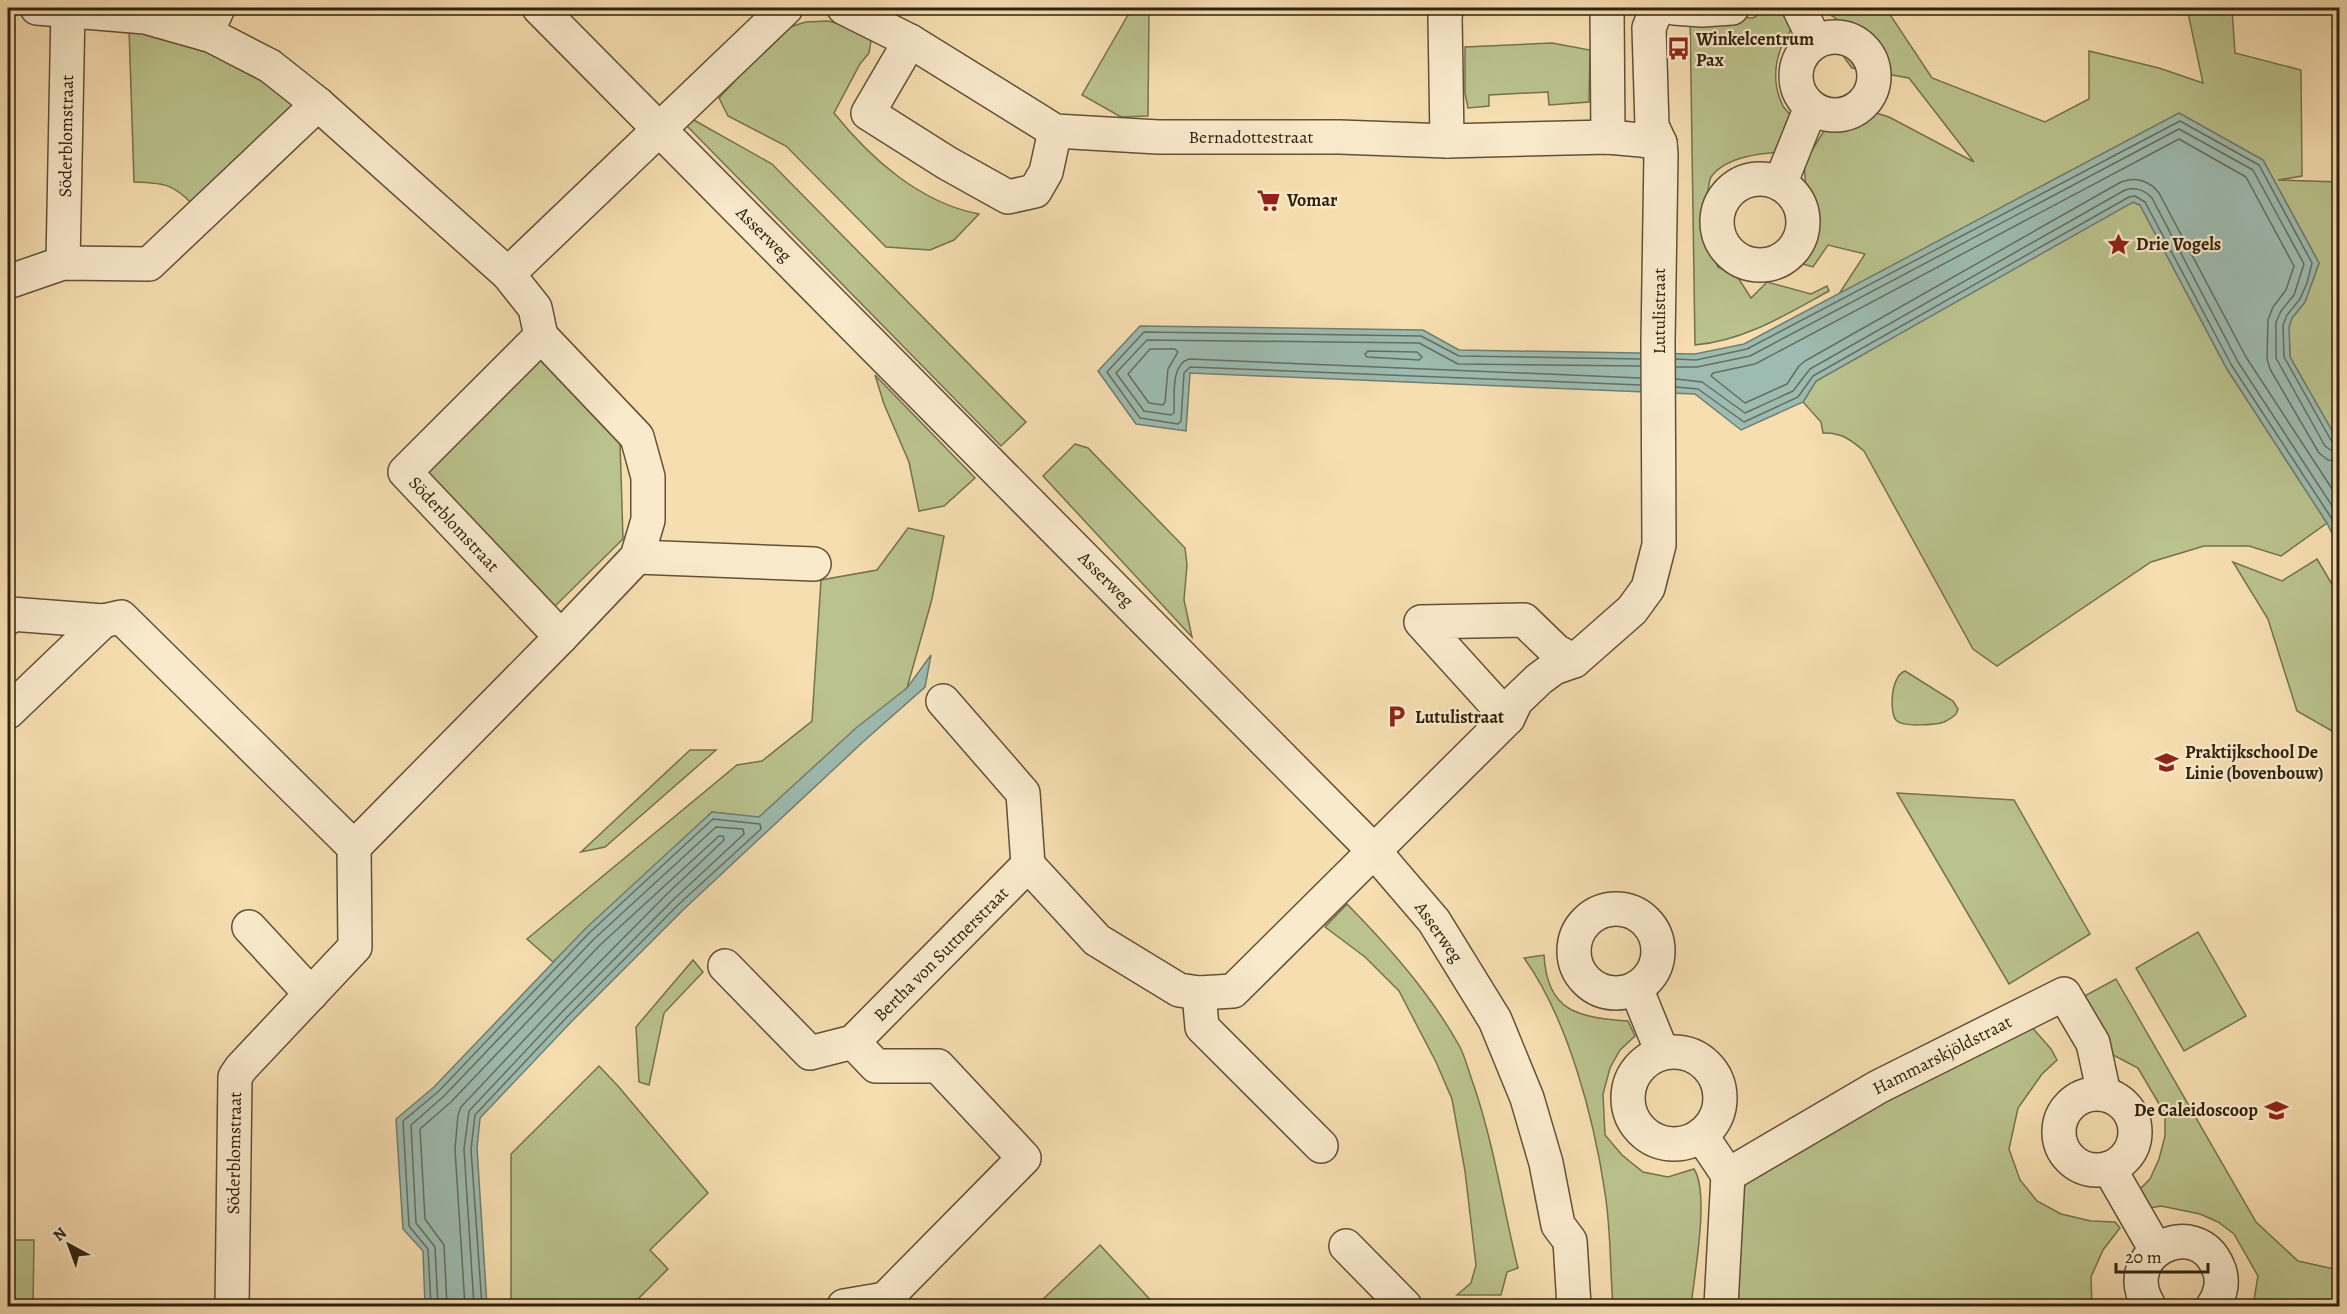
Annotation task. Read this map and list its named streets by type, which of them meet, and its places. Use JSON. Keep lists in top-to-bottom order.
{
  "streets": {
    "street": [
      "Söderblomstraat",
      "Bernadottestraat",
      "Asserweg",
      "Lutulistraat",
      "Bertha von Suttnerstraat",
      "Hammarskjöldstraat"
    ]
  },
  "crossings": [
    ["Asserweg", "Lutulistraat"]
  ],
  "places": {
    "bus stop": ["Winkelcentrum Pax"],
    "supermarket": ["Vomar"],
    "place": ["Drie Vogels"],
    "parking": ["Lutulistraat"],
    "school or university": ["Praktijkschool De Linie (bovenbouw)", "De Caleidoscoop"]
  },
  "scale_bar": "20 m",
  "north": "top left"
}
